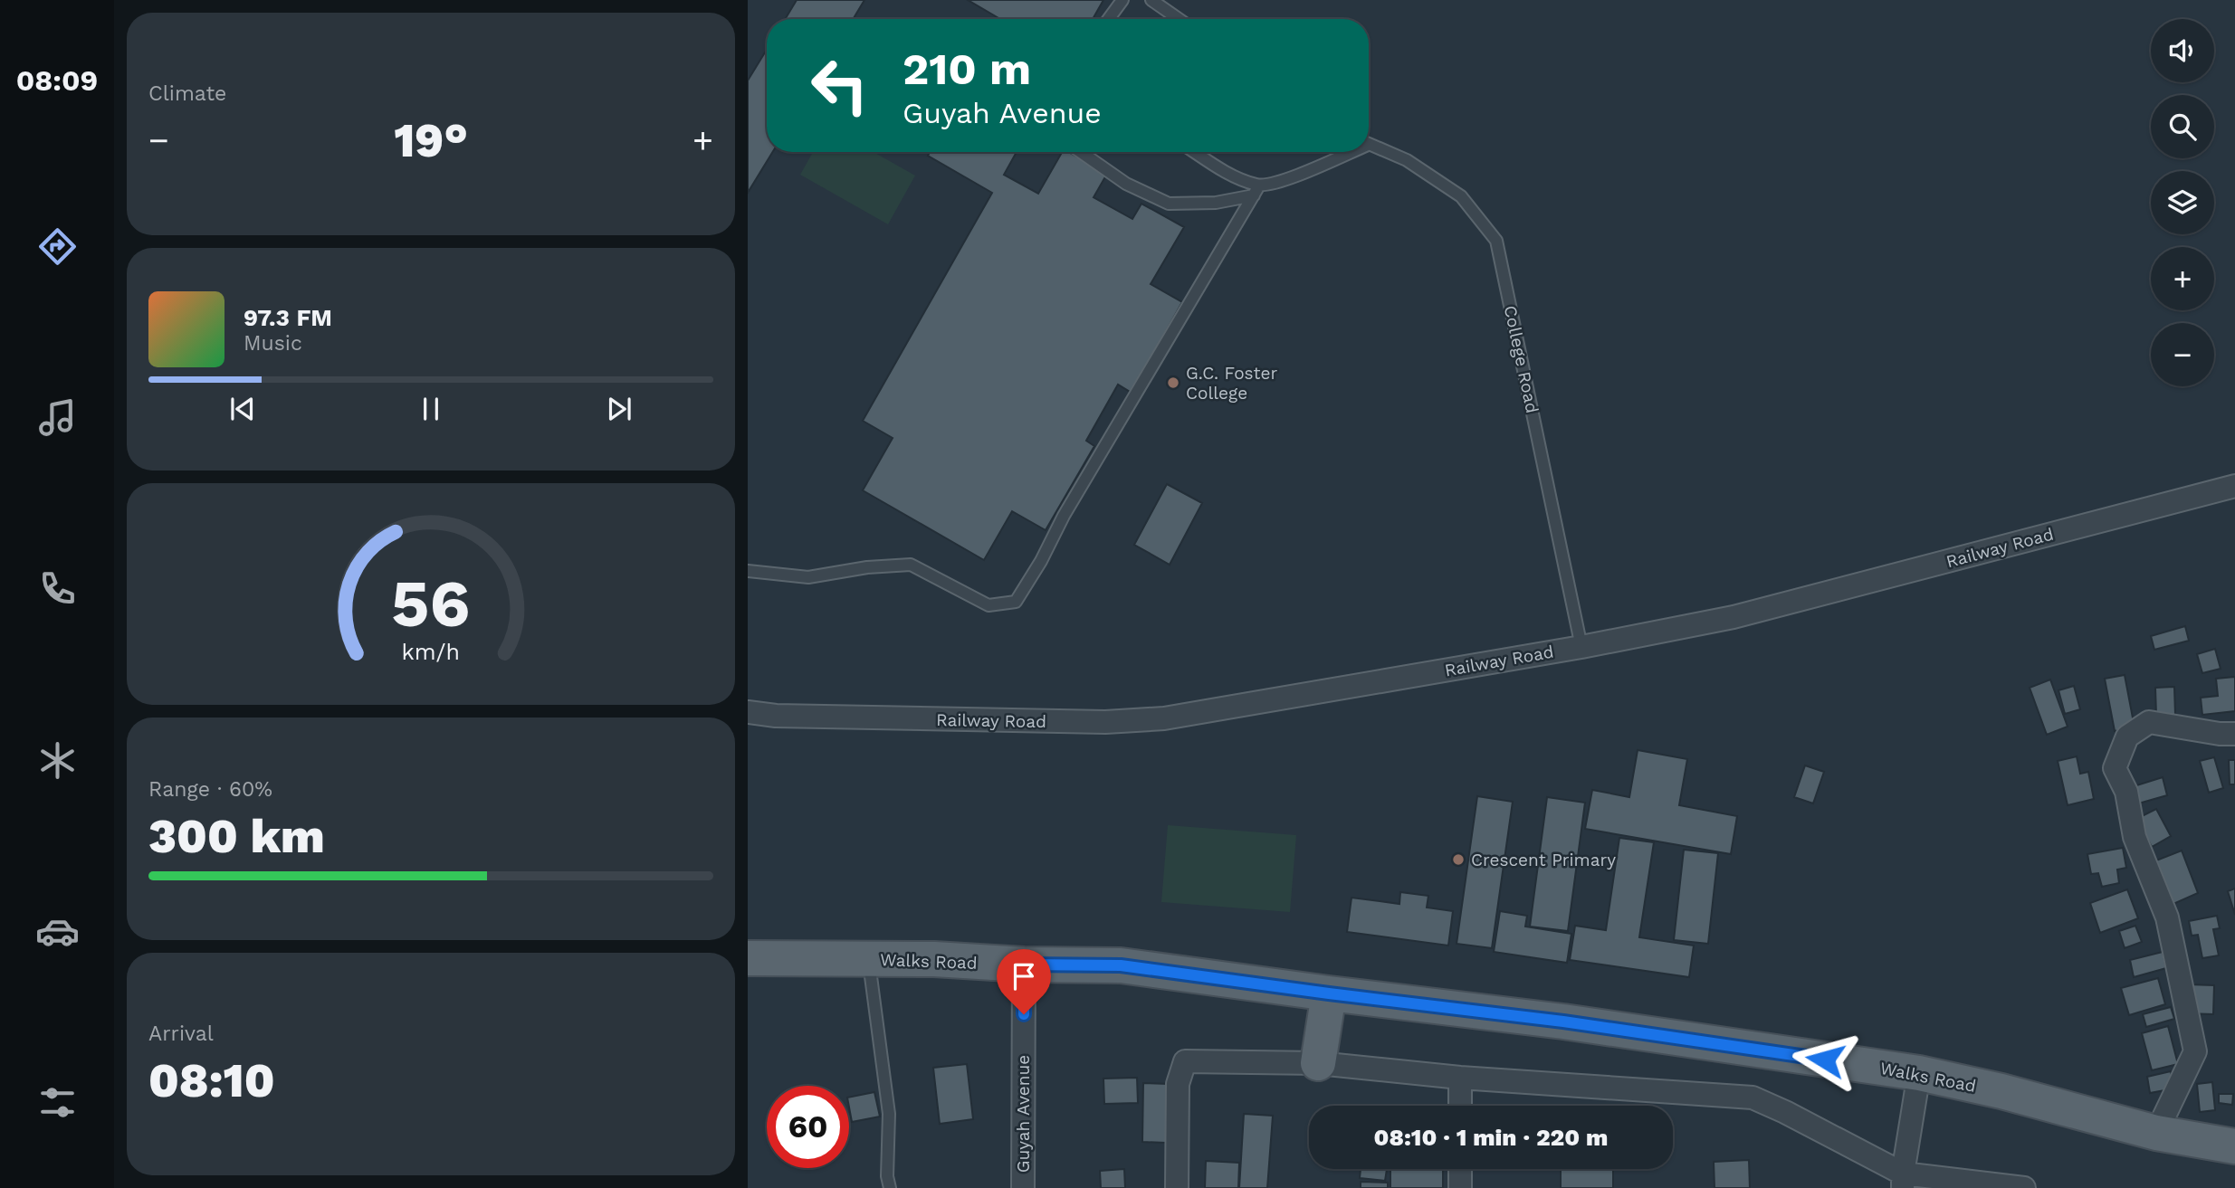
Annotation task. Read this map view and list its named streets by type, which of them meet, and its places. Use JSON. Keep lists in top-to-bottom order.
{
  "streets": {
    "main road": ["Walks Road"],
    "street": ["Railway Road", "Guyah Avenue"],
    "lane": ["College Road"]
  },
  "crossings": [
    ["College Road", "Railway Road"],
    ["Walks Road", "Guyah Avenue"]
  ],
  "places": ["G.C. Foster College", "Crescent Primary"],
  "page": {
    "tabs": "08:09",
    "tile": [
      "Climate",
      ["Range · 60%", "300 km"],
      ["Arrival", "08:10"]
    ],
    "map_buttons": ["+", "−"],
    "turn": ["210 m", "Guyah Avenue"],
    "heat": ["−", "19°", "+"],
    "song": ["97.3 FM", "Music"],
    "limit": "60",
    "trip": "08:10 · 1 min · 220 m",
    "gauge": ["56", "km/h"]
  }
}
